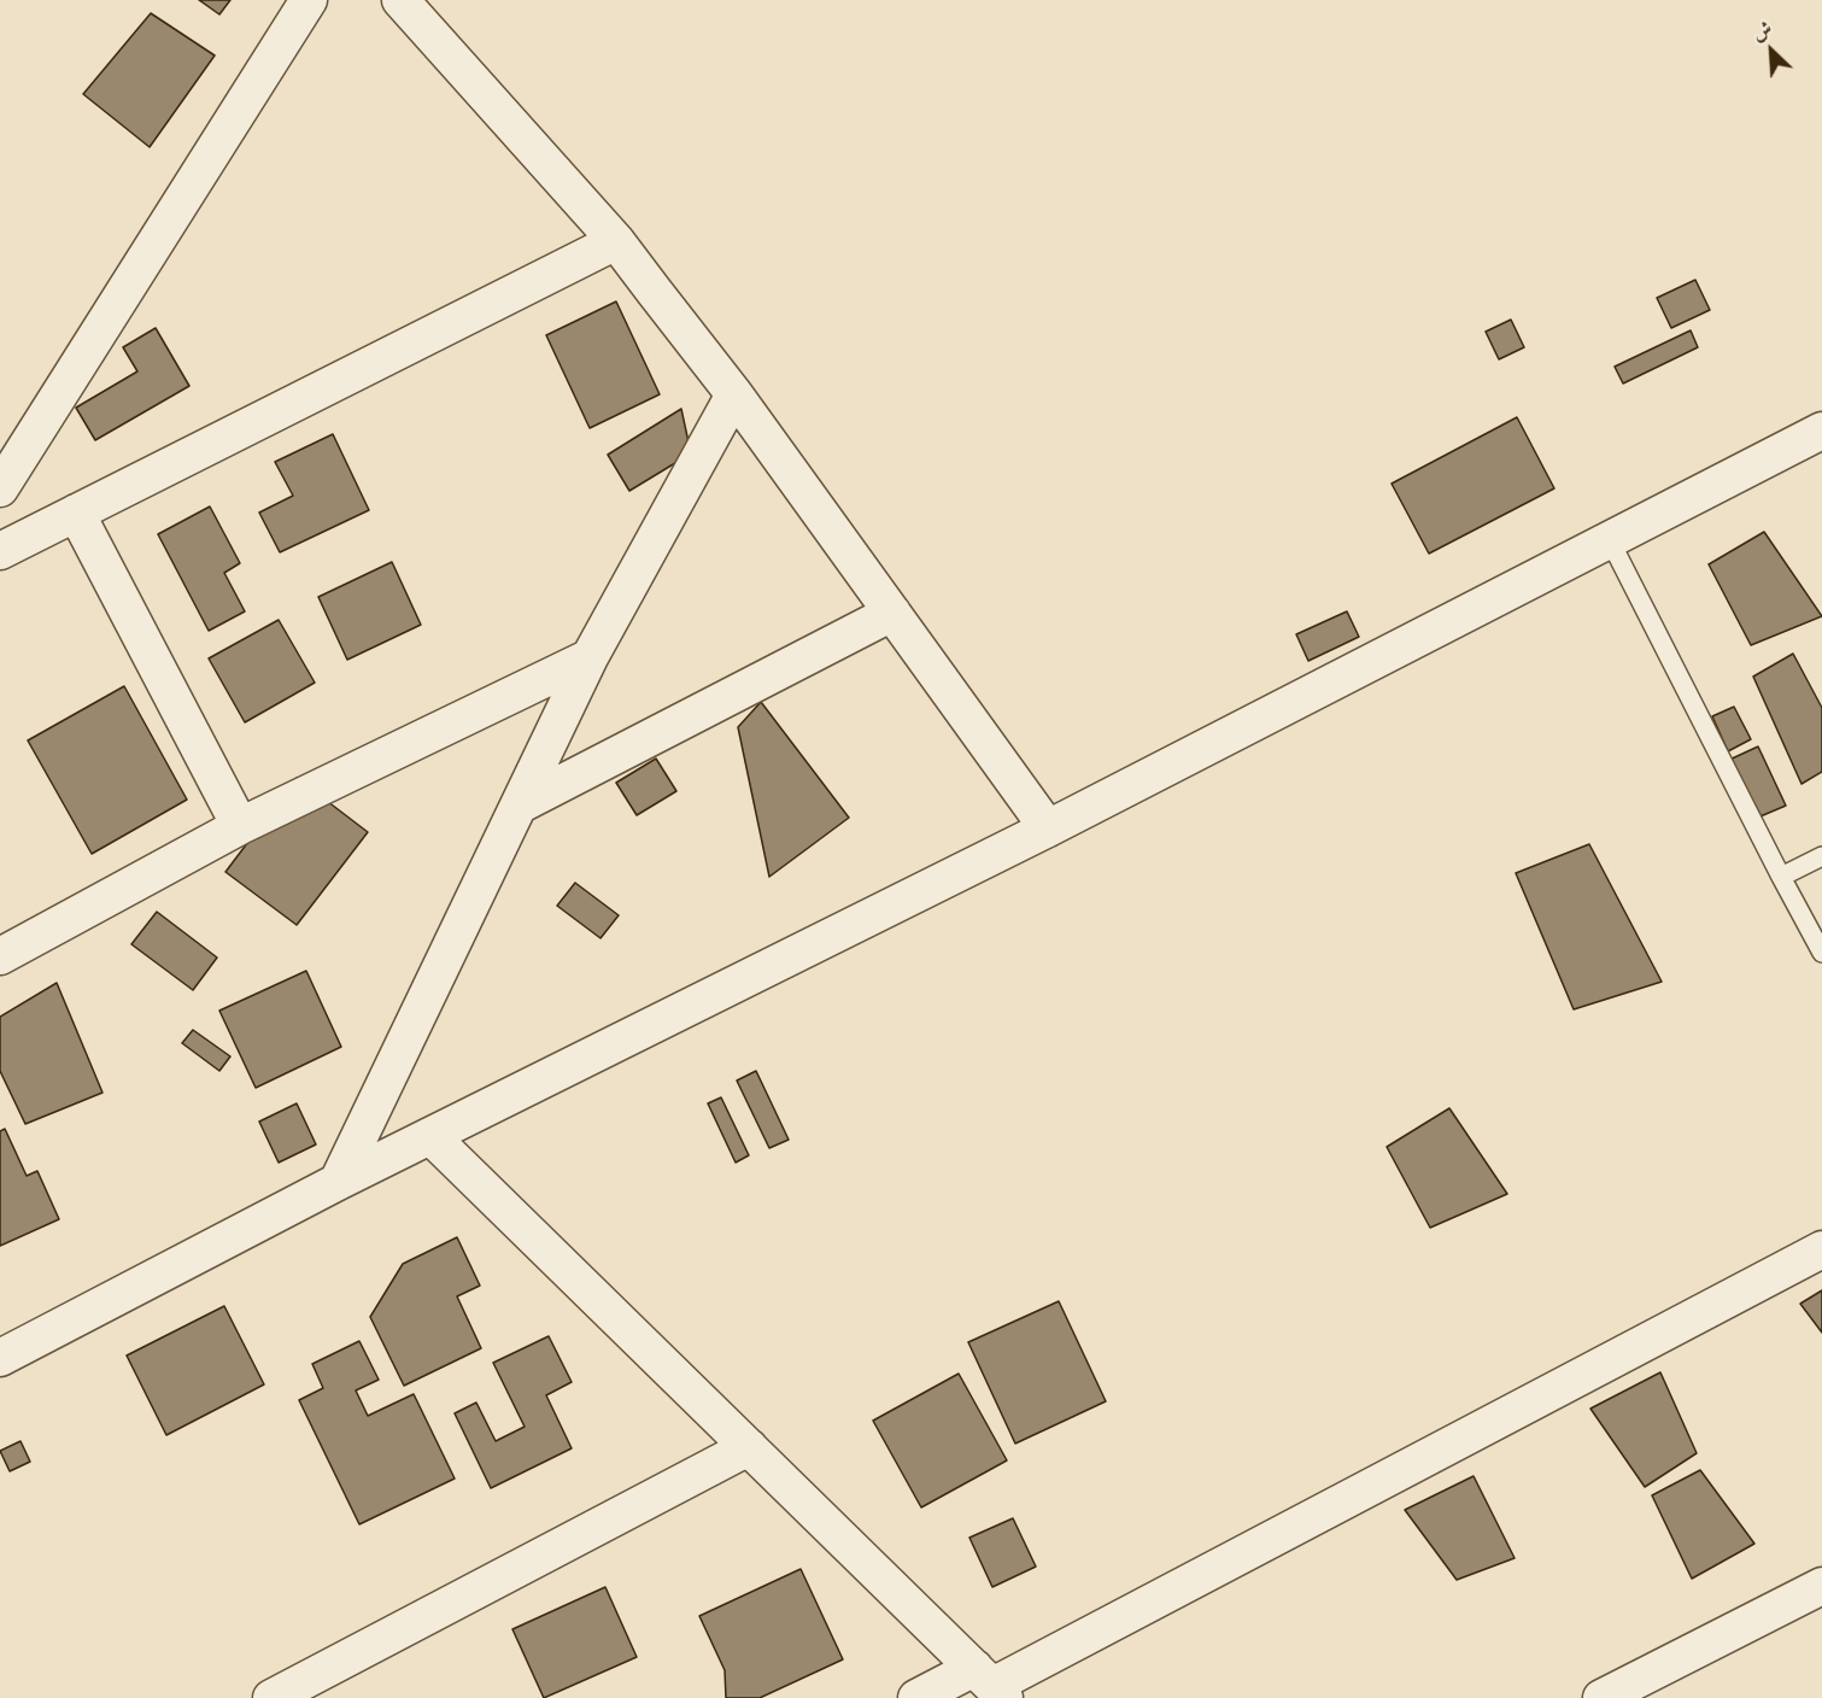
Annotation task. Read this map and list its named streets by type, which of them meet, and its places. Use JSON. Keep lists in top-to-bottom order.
{
  "north": "top left"
}
